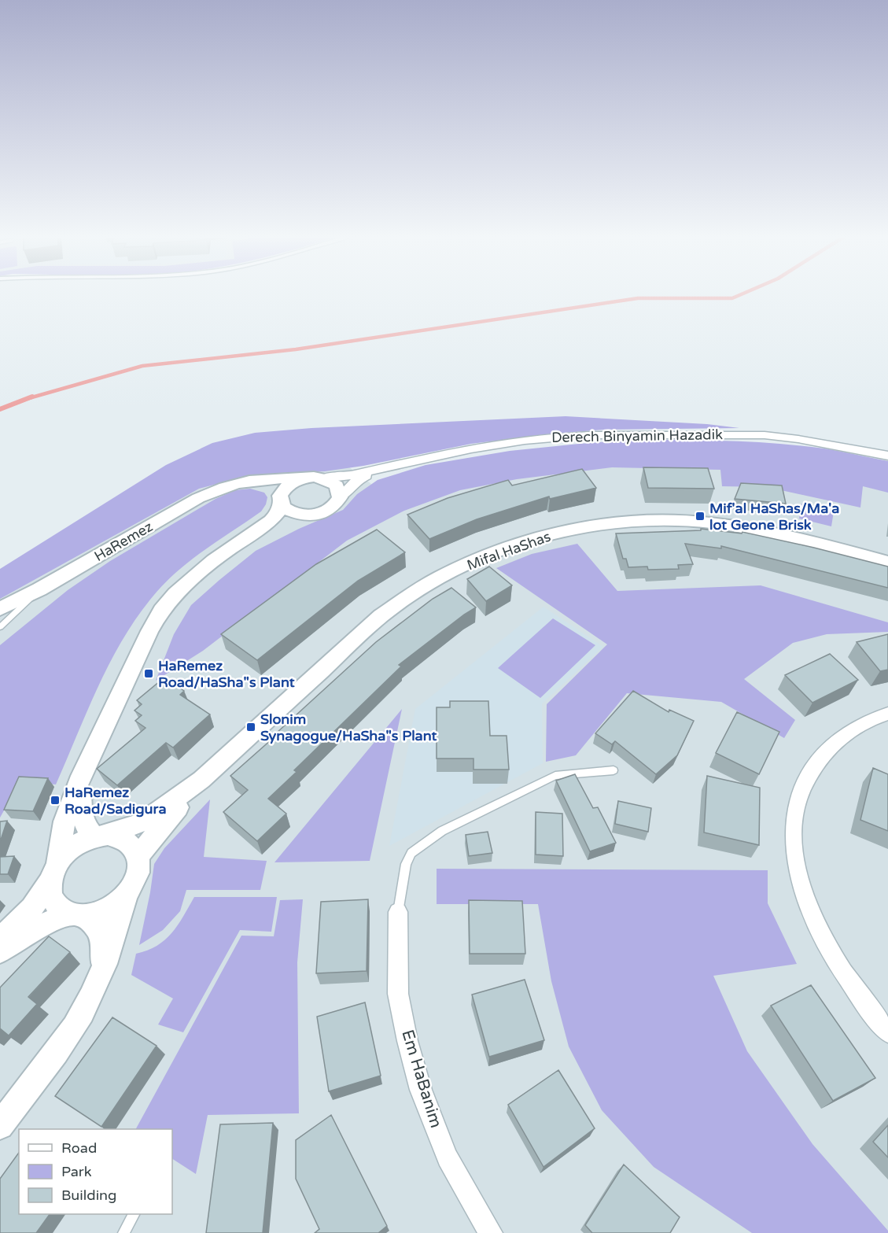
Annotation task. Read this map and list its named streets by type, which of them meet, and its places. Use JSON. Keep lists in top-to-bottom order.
{
  "streets": {
    "street": [
      "Derech Binyamin Hazadik",
      "HaRemez",
      "Mifal HaShas",
      "Em HaBanim"
    ]
  },
  "places": {
    "transit": [
      "Mif'al HaShas/Ma'a lot Geone Brisk",
      "HaRemez Road/HaSha\"s Plant",
      "Slonim Synagogue/HaSha\"s Plant",
      "HaRemez Road/Sadigura"
    ]
  },
  "legend": ["Road", "Park", "Building"]
}
